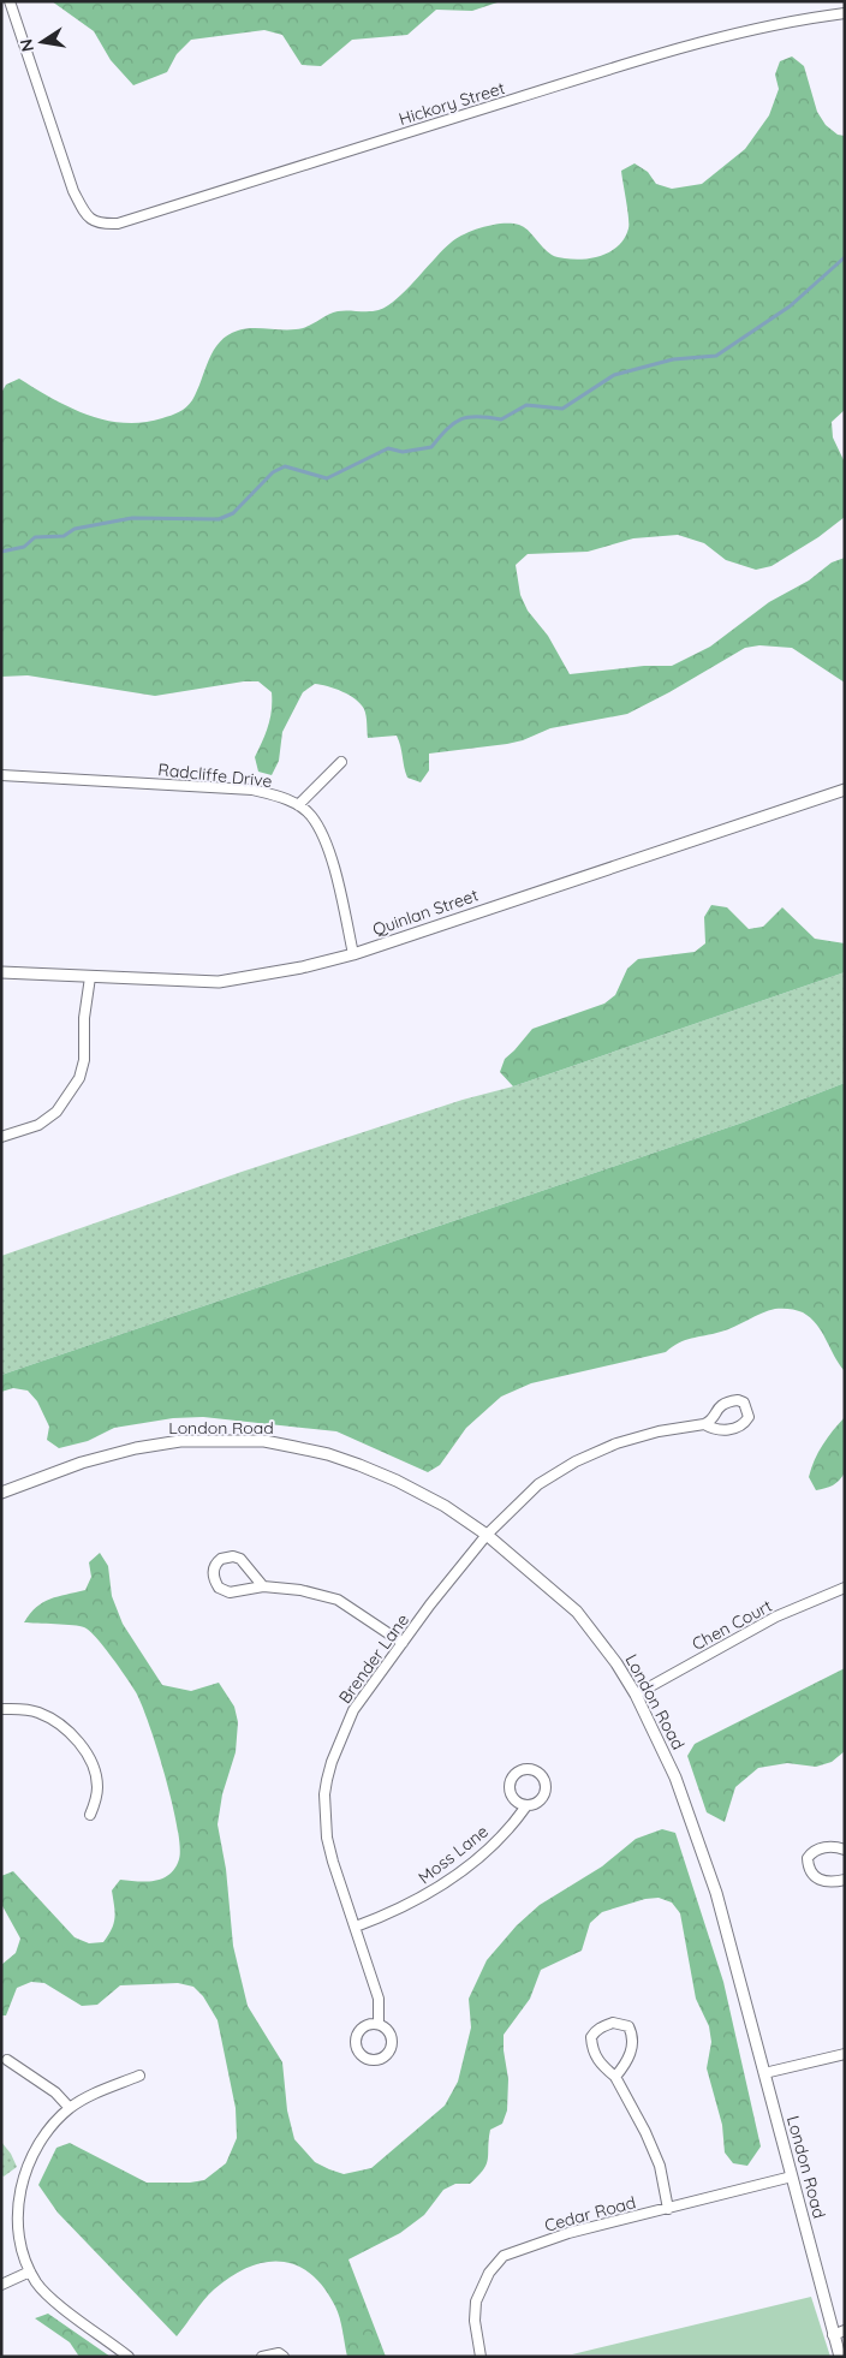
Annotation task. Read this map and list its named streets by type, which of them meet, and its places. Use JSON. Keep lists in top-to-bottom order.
{
  "streets": {
    "street": [
      "Hickory Street",
      "Radcliffe Drive",
      "Quinlan Street",
      "London Road",
      "Chen Court",
      "Brender Lane",
      "Moss Lane",
      "Cedar Road"
    ]
  },
  "crossings": [
    ["Radcliffe Drive", "Quinlan Street"],
    ["London Road", "Chen Court"],
    ["London Road", "Brender Lane"],
    ["London Road", "Cedar Road"],
    ["Brender Lane", "Moss Lane"]
  ],
  "north": "left"
}
